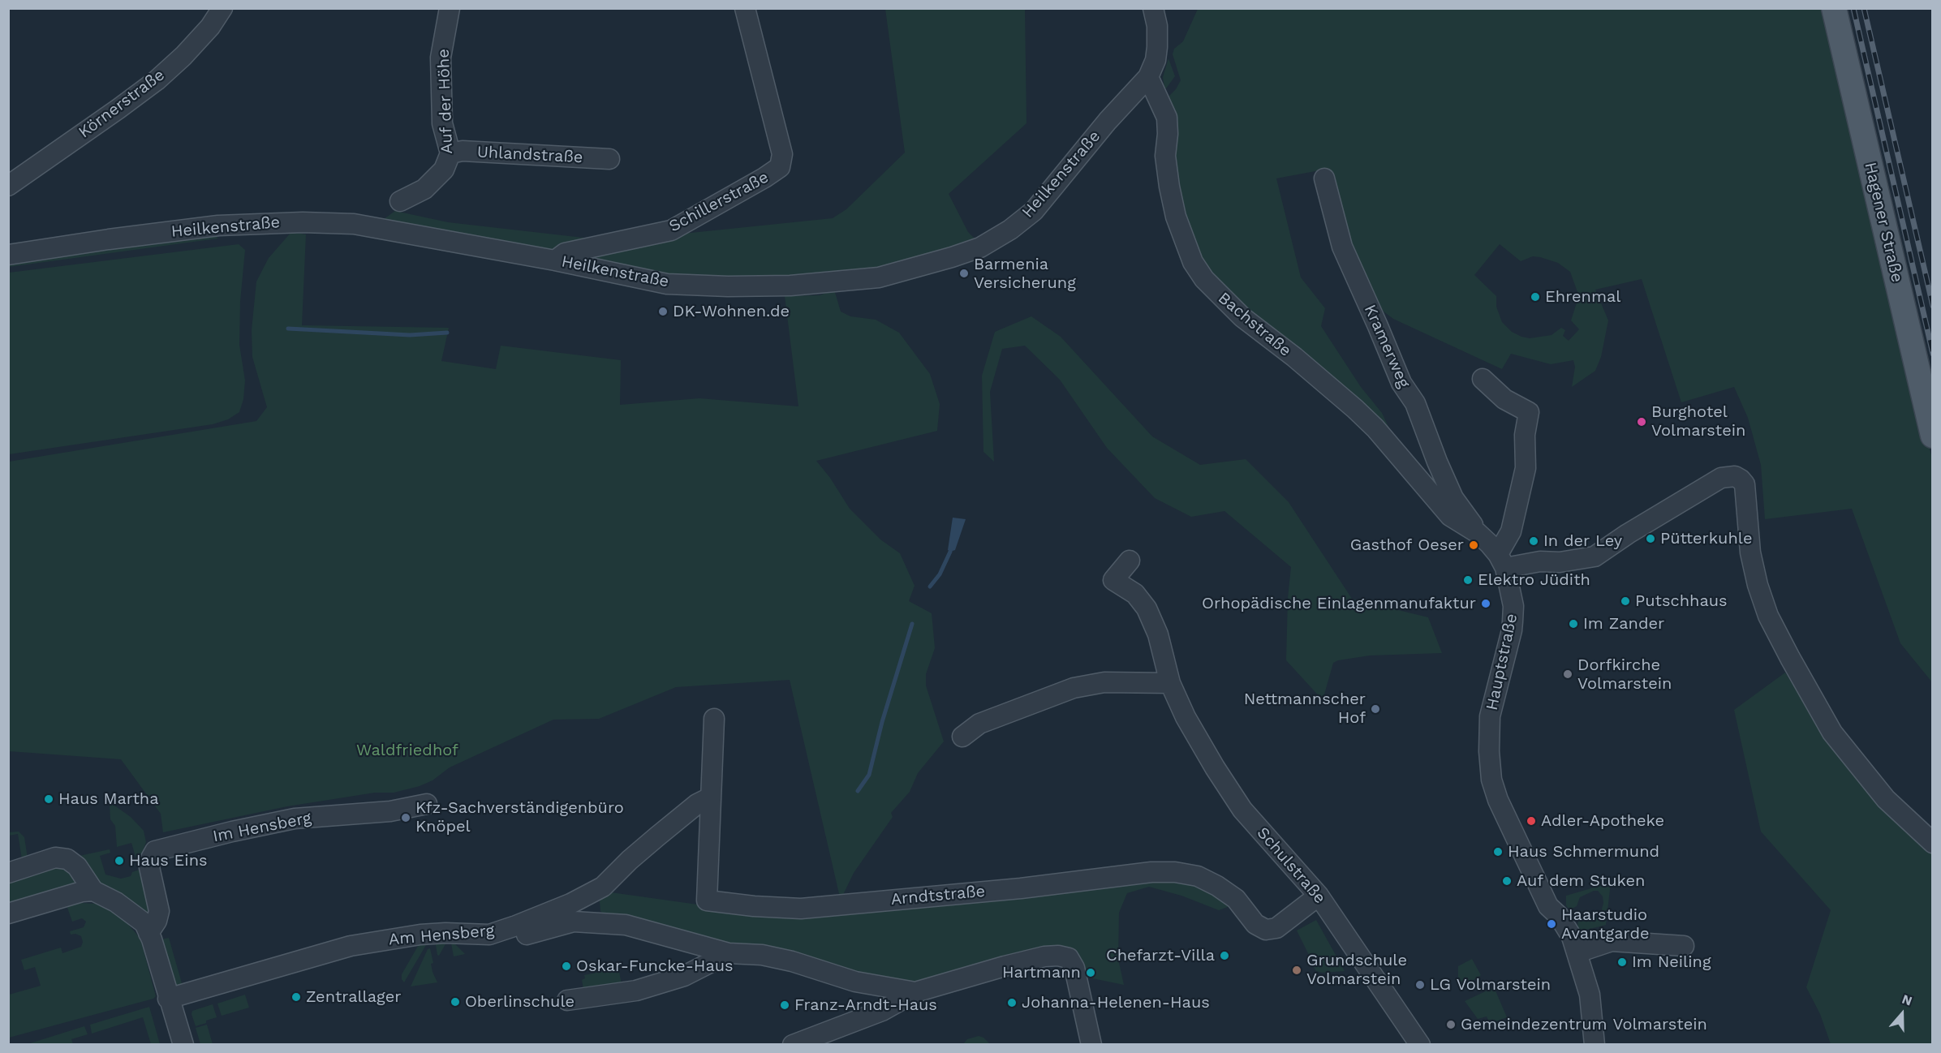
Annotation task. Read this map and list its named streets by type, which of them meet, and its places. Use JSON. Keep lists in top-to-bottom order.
{
  "streets": {
    "main road": ["Hagener Straße"],
    "street": [
      "Auf der Höhe",
      "Körnerstraße",
      "Uhlandstraße",
      "Heilkenstraße",
      "Schillerstraße",
      "Bachstraße",
      "Kramerweg",
      "Hauptstraße",
      "Im Hensberg",
      "Schulstraße",
      "Arndtstraße",
      "Am Hensberg"
    ]
  },
  "crossings": [
    ["Auf der Höhe", "Uhlandstraße"],
    ["Heilkenstraße", "Schillerstraße"],
    ["Heilkenstraße", "Bachstraße"],
    ["Bachstraße", "Kramerweg"],
    ["Bachstraße", "Hauptstraße"],
    ["Schulstraße", "Arndtstraße"],
    ["Arndtstraße", "Am Hensberg"]
  ],
  "parks": ["Waldfriedhof"],
  "places": [
    "Barmenia Versicherung",
    "Ehrenmal",
    "DK-Wohnen.de",
    "Burghotel Volmarstein",
    "Pütterkuhle",
    "In der Ley",
    "Gasthof Oeser",
    "Elektro Jüdith",
    "Putschhaus",
    "Orhopädische Einlagenmanufaktur",
    "Im Zander",
    "Dorfkirche Volmarstein",
    "Nettmannscher Hof",
    "Haus Martha",
    "Kfz-Sachverständigenbüro Knöpel",
    "Adler-Apotheke",
    "Haus Schmermund",
    "Haus Eins",
    "Auf dem Stuken",
    "Haarstudio Avantgarde",
    "Chefarzt-Villa",
    "Im Neiling",
    "Oskar-Funcke-Haus",
    "Grundschule Volmarstein",
    "Hartmann",
    "LG Volmarstein",
    "Zentrallager",
    "Oberlinschule",
    "Johanna-Helenen-Haus",
    "Franz-Arndt-Haus",
    "Gemeindezentrum Volmarstein"
  ],
  "north": "top"
}
